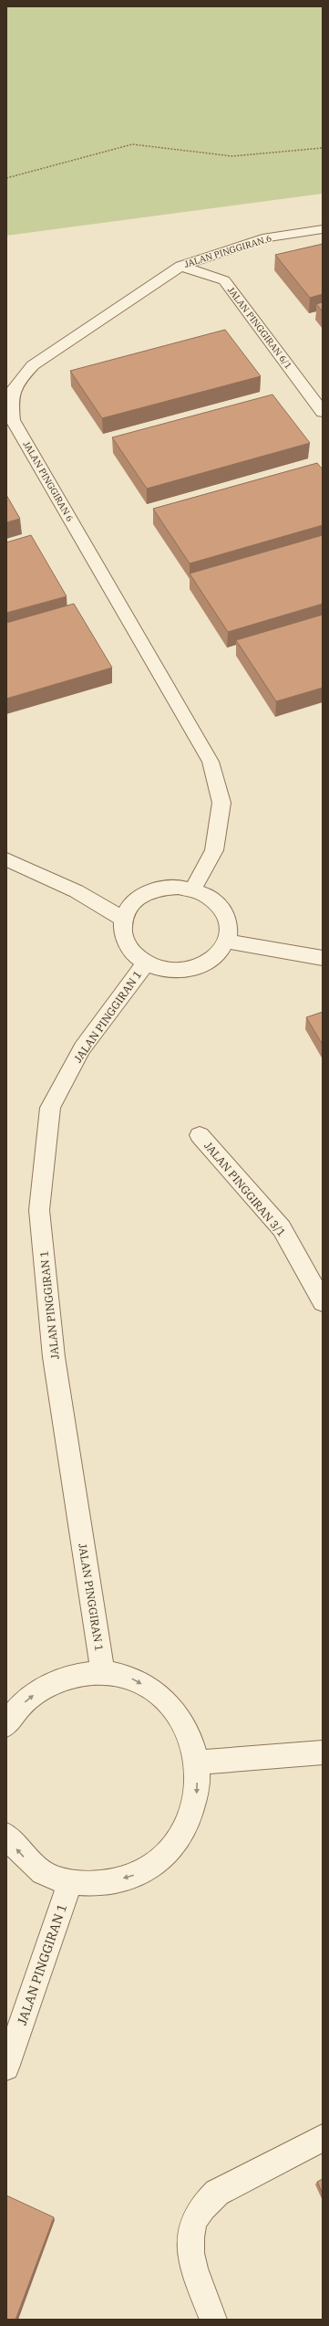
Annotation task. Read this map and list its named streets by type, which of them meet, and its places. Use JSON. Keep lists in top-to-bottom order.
{
  "streets": {
    "street": [
      "JALAN PINGGIRAN 6",
      "JALAN PINGGIRAN 6/1",
      "JALAN PINGGIRAN 1",
      "JALAN PINGGIRAN 3/1"
    ]
  },
  "crossings": [
    ["JALAN PINGGIRAN 6", "JALAN PINGGIRAN 6/1"],
    ["JALAN PINGGIRAN 6", "JALAN PINGGIRAN 1"]
  ]
}
